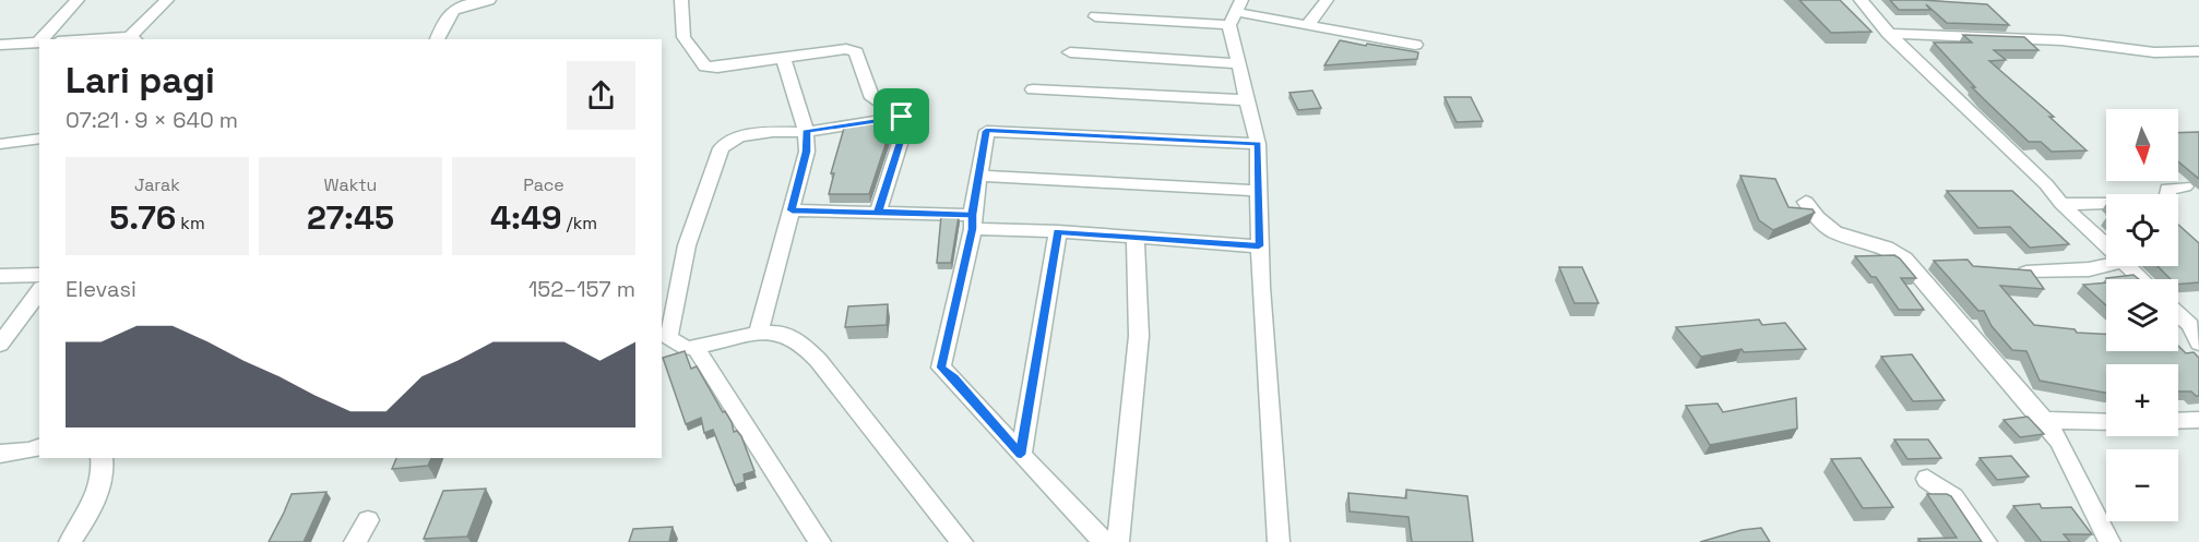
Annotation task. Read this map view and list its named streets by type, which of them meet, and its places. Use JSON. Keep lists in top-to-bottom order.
{
  "north": "bottom",
  "page": {
    "heading": ["Lari pagi", "07:21 · 9 × 640 m"],
    "map_buttons": ["+", "−"],
    "stats": [
      ["Jarak", "5.76 km"],
      ["Waktu", "27:45"],
      ["Pace", "4:49 /km"]
    ],
    "chart": ["Elevasi", "152–157 m"]
  }
}
